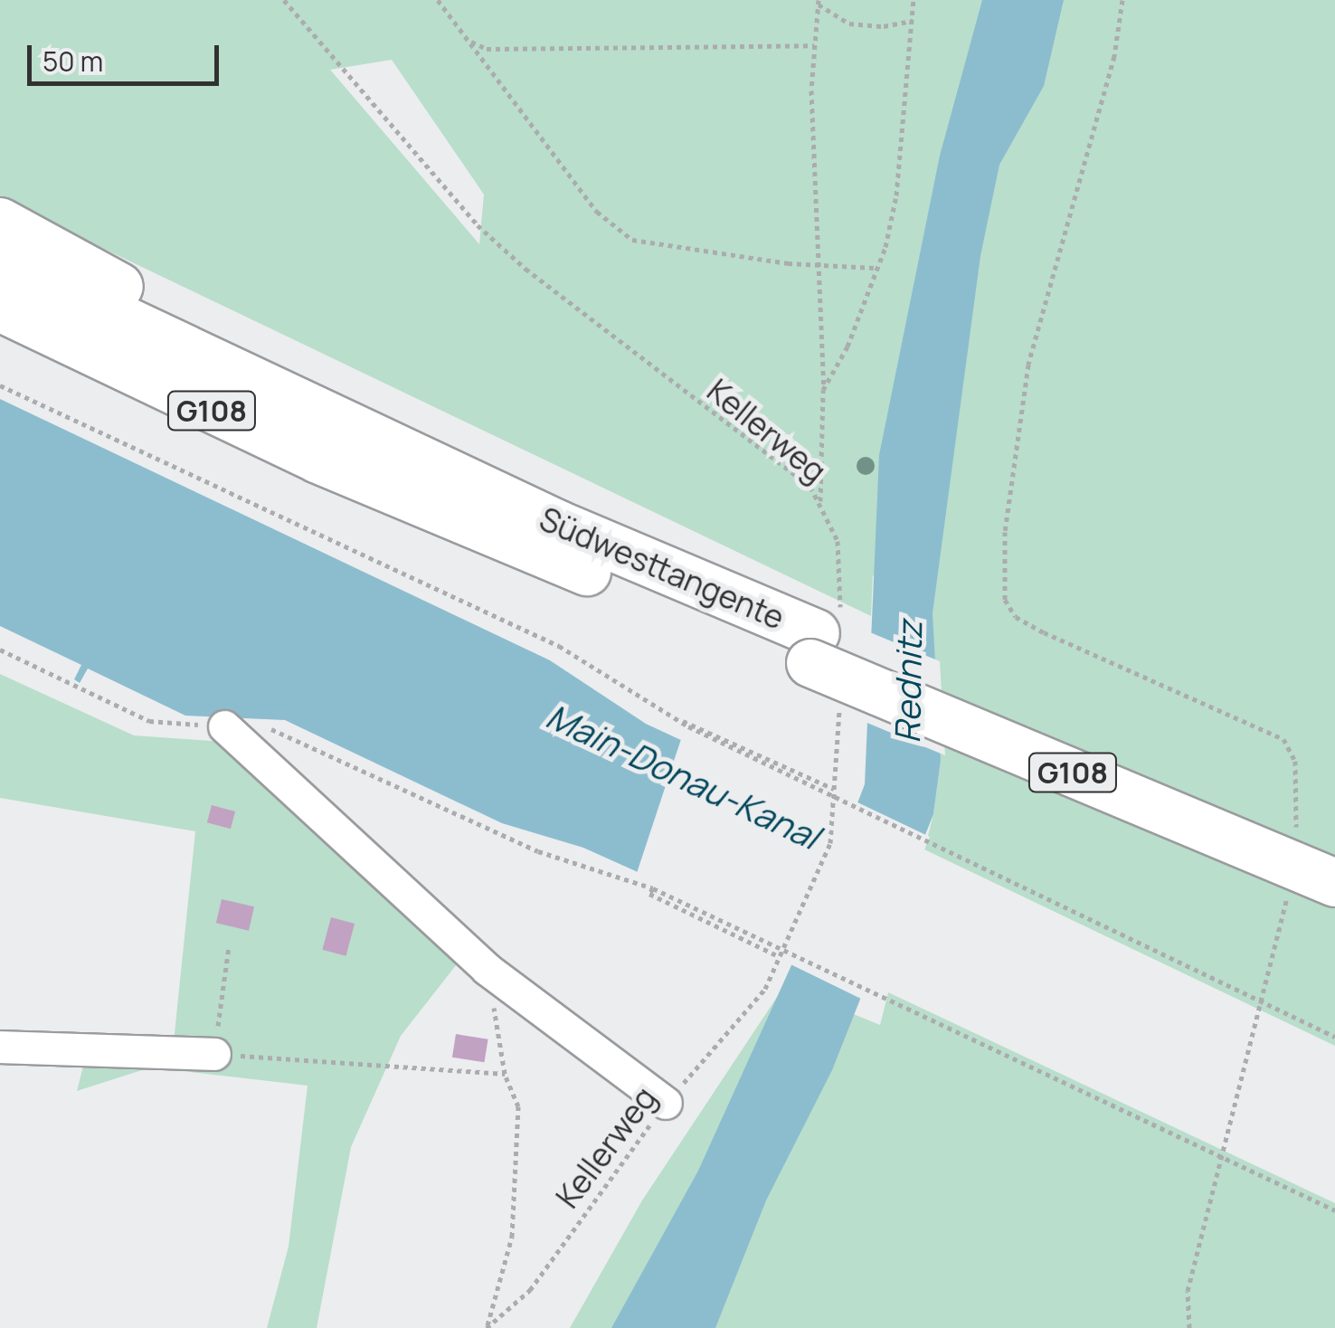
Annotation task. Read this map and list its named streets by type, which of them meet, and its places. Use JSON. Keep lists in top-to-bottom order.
{
  "streets": {
    "highway": ["G108", "Südwesttangente"],
    "path": ["Kellerweg"]
  },
  "crossings": [
    ["Kellerweg", "Südwesttangente"]
  ],
  "water": ["Rednitz", "Main-Donau-Kanal"],
  "scale_bar": "50 m"
}
